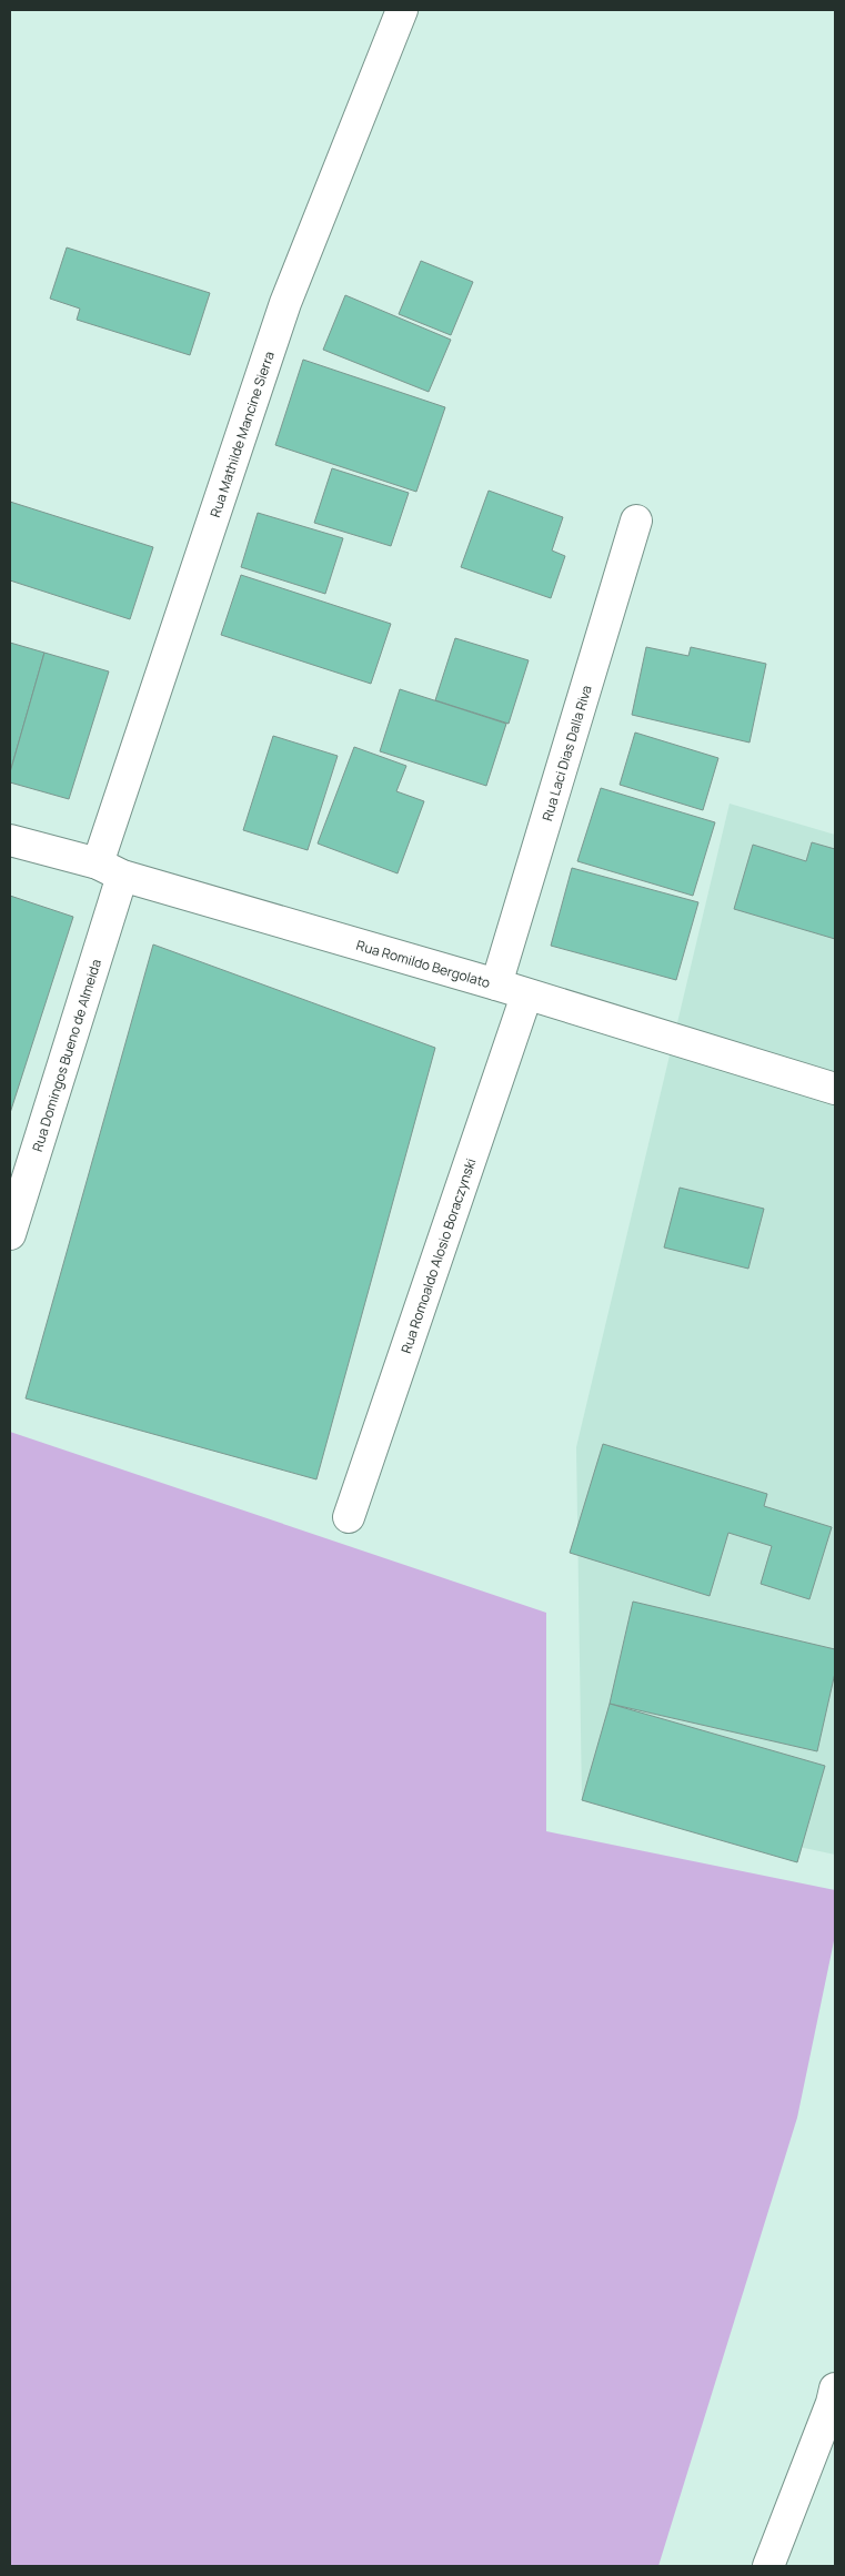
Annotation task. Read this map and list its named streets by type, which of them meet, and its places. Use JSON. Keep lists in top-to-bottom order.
{
  "streets": {
    "street": [
      "Rua Mathilde Mancine Sierra",
      "Rua Laci Dias Dalla Riva",
      "Rua Romildo Bergolato",
      "Rua Domingos Bueno de Almeida",
      "Rua Romoaldo Alosio Boraczynski"
    ]
  },
  "crossings": [
    ["Rua Mathilde Mancine Sierra", "Rua Romildo Bergolato"],
    ["Rua Mathilde Mancine Sierra", "Rua Domingos Bueno de Almeida"],
    ["Rua Laci Dias Dalla Riva", "Rua Romildo Bergolato"],
    ["Rua Romildo Bergolato", "Rua Domingos Bueno de Almeida"],
    ["Rua Romildo Bergolato", "Rua Romoaldo Alosio Boraczynski"]
  ]
}
